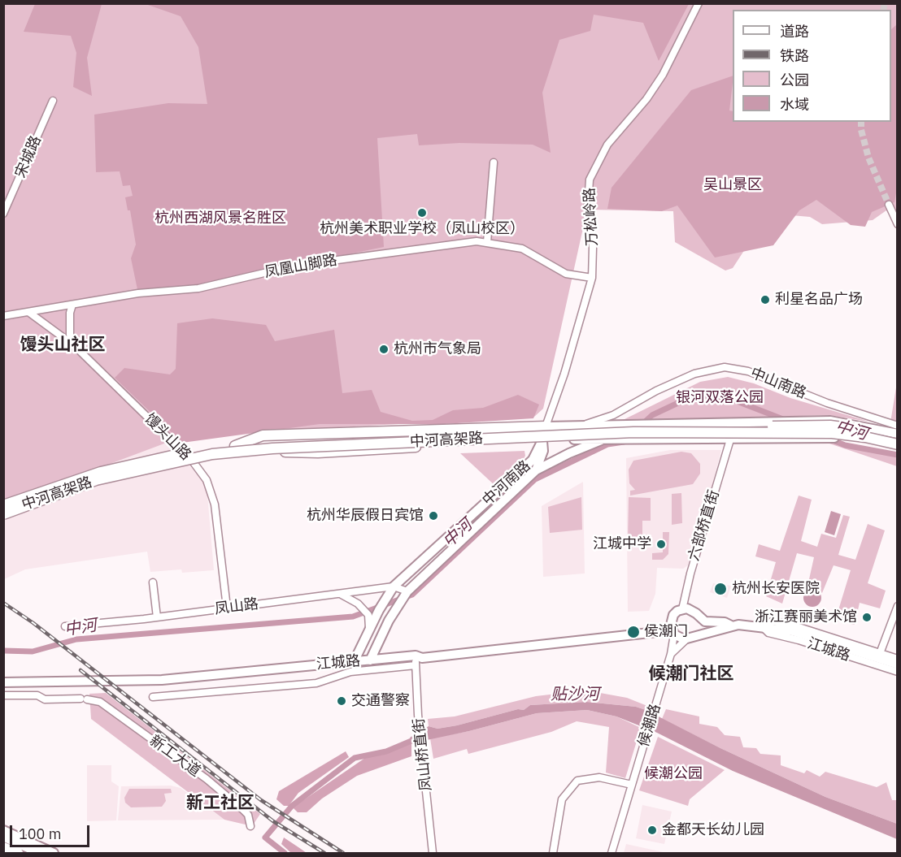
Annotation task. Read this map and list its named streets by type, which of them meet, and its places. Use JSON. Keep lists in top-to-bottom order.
{
  "streets": {
    "highway": ["中河高架路"],
    "main road": ["中河南路", "江城路"],
    "street": [
      "宋城路",
      "万松岭路",
      "凤凰山脚路",
      "中山南路",
      "馒头山路",
      "六部桥直街",
      "凤山路",
      "候潮路",
      "凤山桥直街",
      "新工大道"
    ]
  },
  "crossings": [
    ["万松岭路", "凤凰山脚路"],
    ["凤凰山脚路", "馒头山路"],
    ["馒头山路", "凤山路"],
    ["中河南路", "六部桥直街"],
    ["中河南路", "凤山路"],
    ["中河南路", "江城路"],
    ["六部桥直街", "江城路"],
    ["六部桥直街", "候潮路"],
    ["江城路", "候潮路"],
    ["江城路", "凤山桥直街"]
  ],
  "districts": ["馒头山社区", "候潮门社区", "新工社区"],
  "water": ["中河", "贴沙河"],
  "parks": [
    "吴山景区",
    "杭州西湖风景名胜区",
    "银河双落公园",
    "候潮公园"
  ],
  "places": [
    "杭州美术职业学校（凤山校区）",
    "利星名品广场",
    "杭州市气象局",
    "杭州华辰假日宾馆",
    "江城中学",
    "杭州长安医院",
    "浙江赛丽美术馆",
    "侯潮门",
    "交通警察",
    "金都天长幼儿园"
  ],
  "legend": [
    "道路",
    "铁路",
    "公园",
    "水域"
  ],
  "scale_bar": "100 m"
}
